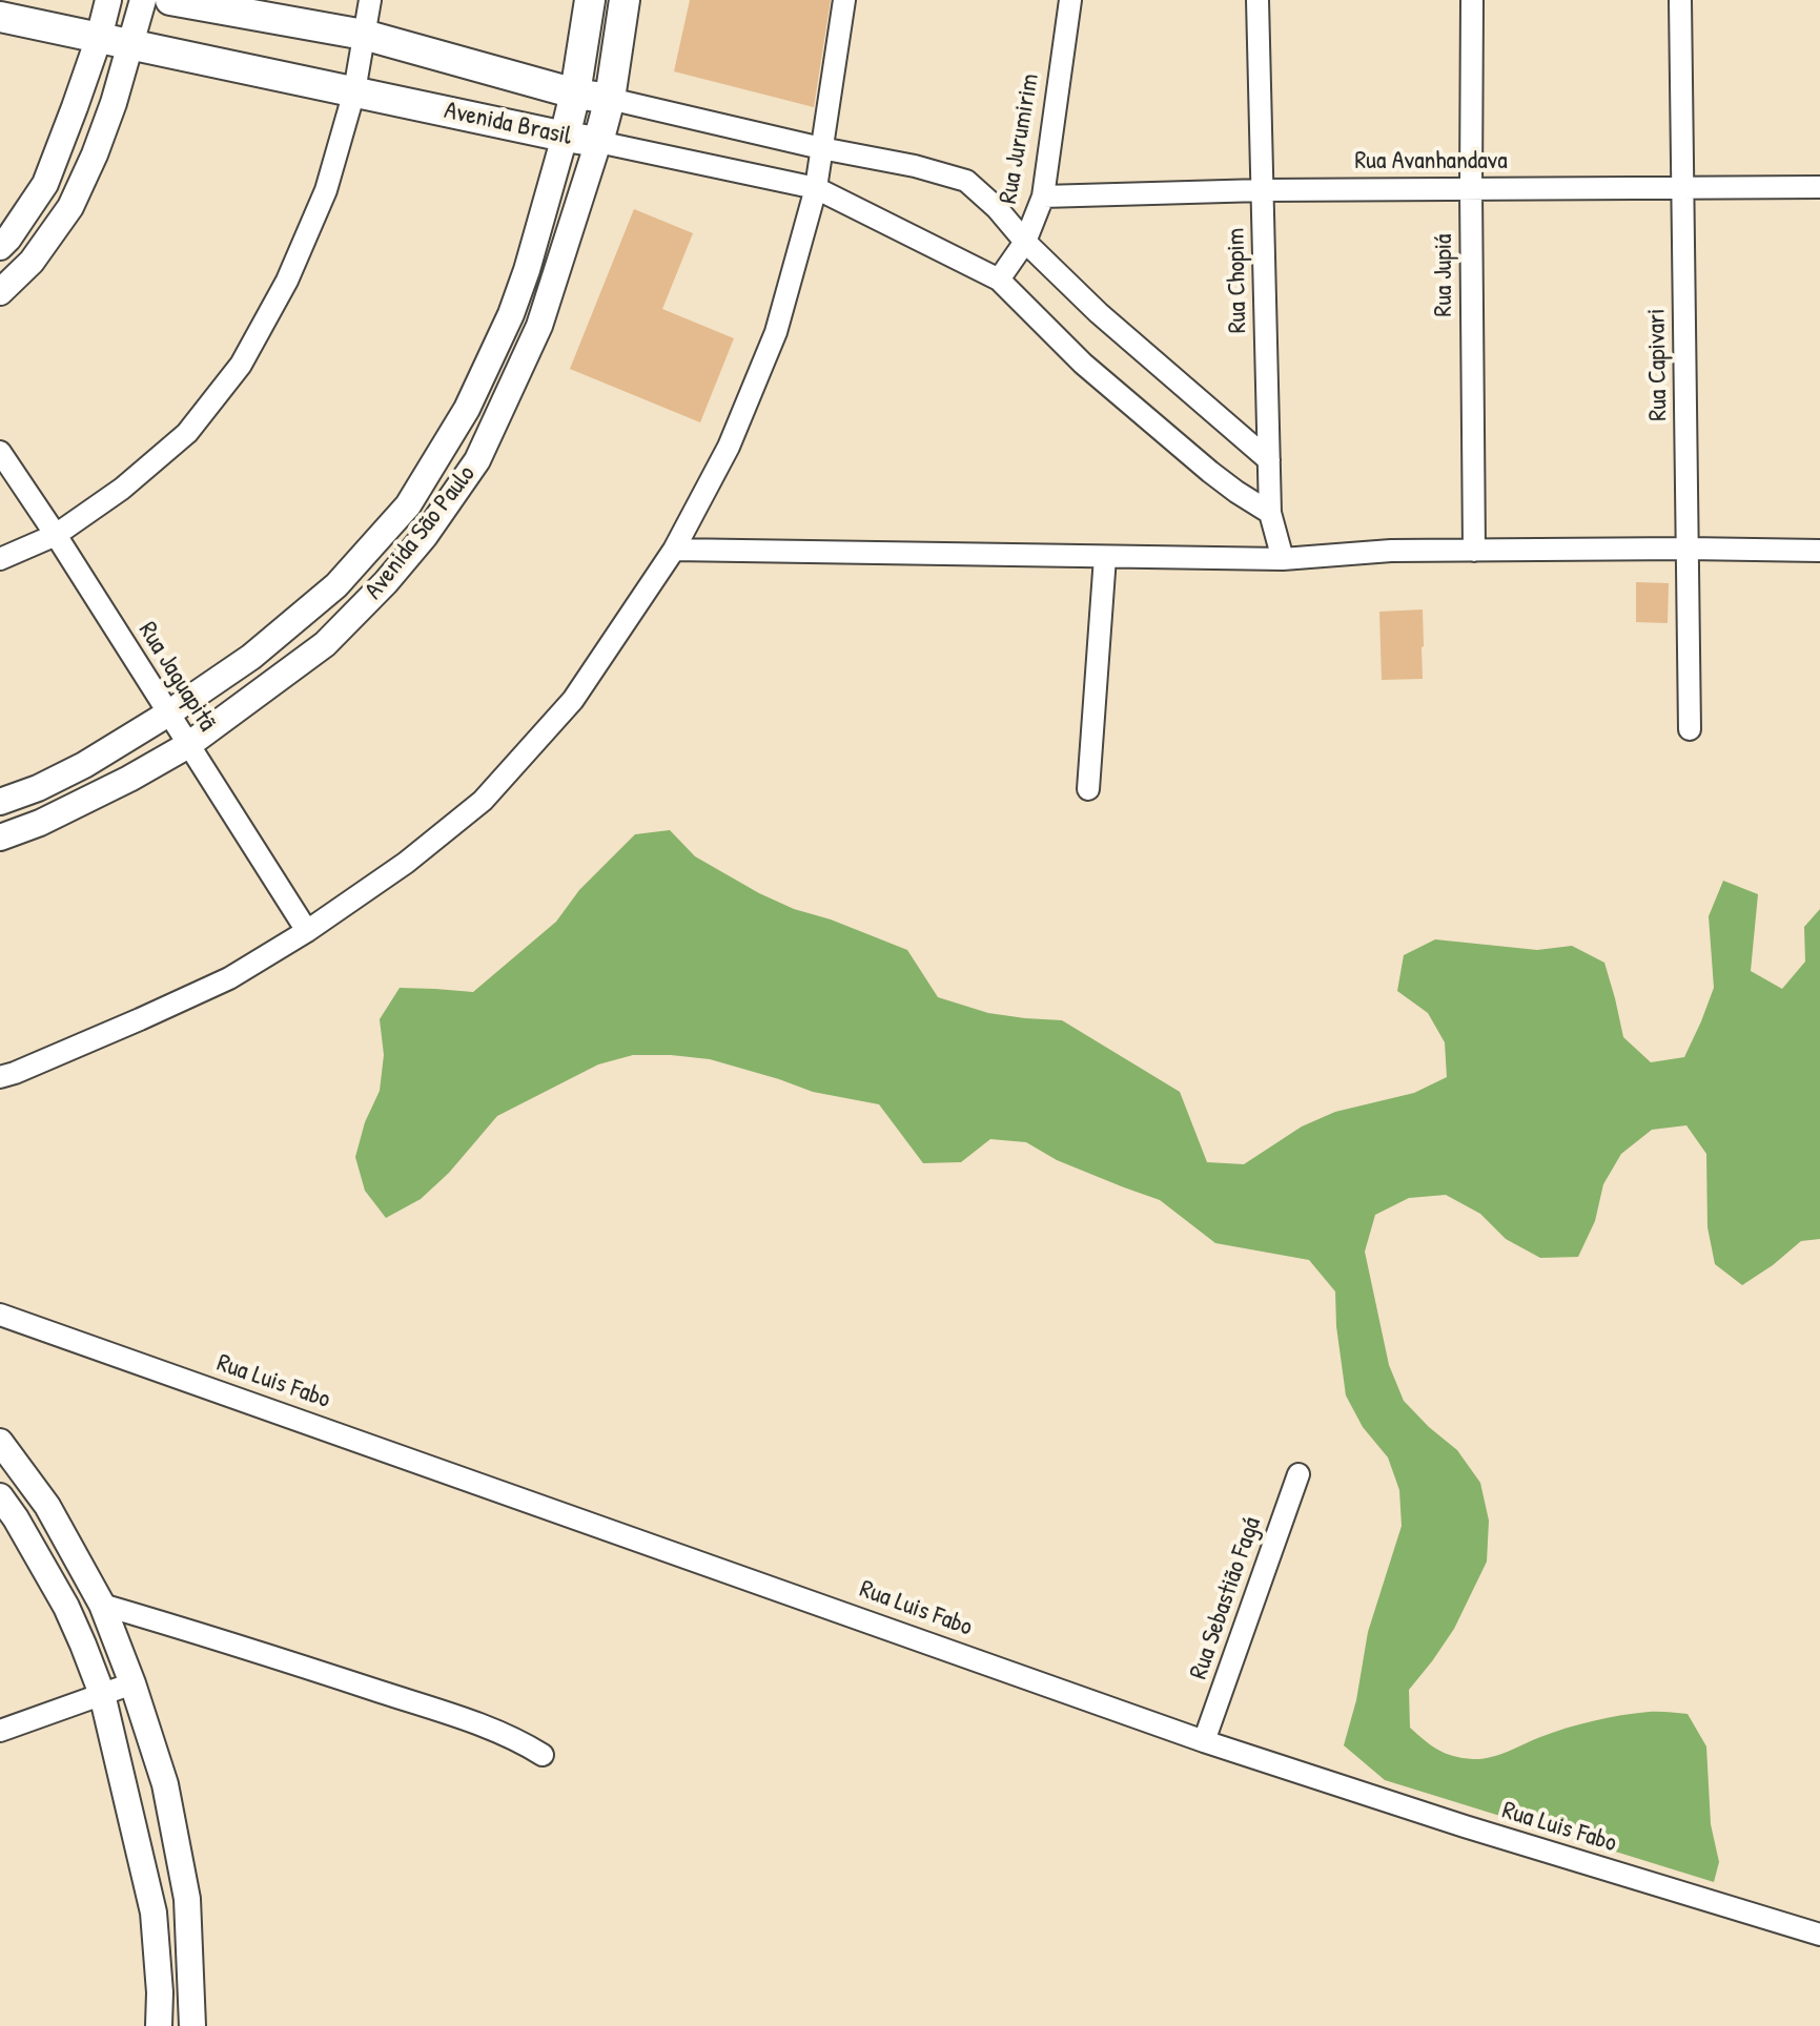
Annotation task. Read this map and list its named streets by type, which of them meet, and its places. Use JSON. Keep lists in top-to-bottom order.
{
  "streets": {
    "main road": ["Avenida Brasil", "Avenida São Paulo"],
    "street": [
      "Rua Jurumirim",
      "Rua Avanhandava",
      "Rua Jupiá",
      "Rua Chopim",
      "Rua Capivari",
      "Rua Jaguapitã",
      "Rua Luis Fabo",
      "Rua Sebastião Fagá"
    ]
  },
  "crossings": [
    ["Avenida Brasil", "Rua Jurumirim"],
    ["Avenida Brasil", "Rua Chopim"],
    ["Avenida Brasil", "Avenida São Paulo"],
    ["Rua Jurumirim", "Rua Avanhandava"],
    ["Rua Avanhandava", "Rua Jupiá"],
    ["Rua Avanhandava", "Rua Chopim"],
    ["Rua Avanhandava", "Rua Capivari"],
    ["Avenida São Paulo", "Rua Jaguapitã"],
    ["Rua Luis Fabo", "Rua Sebastião Fagá"]
  ]
}
